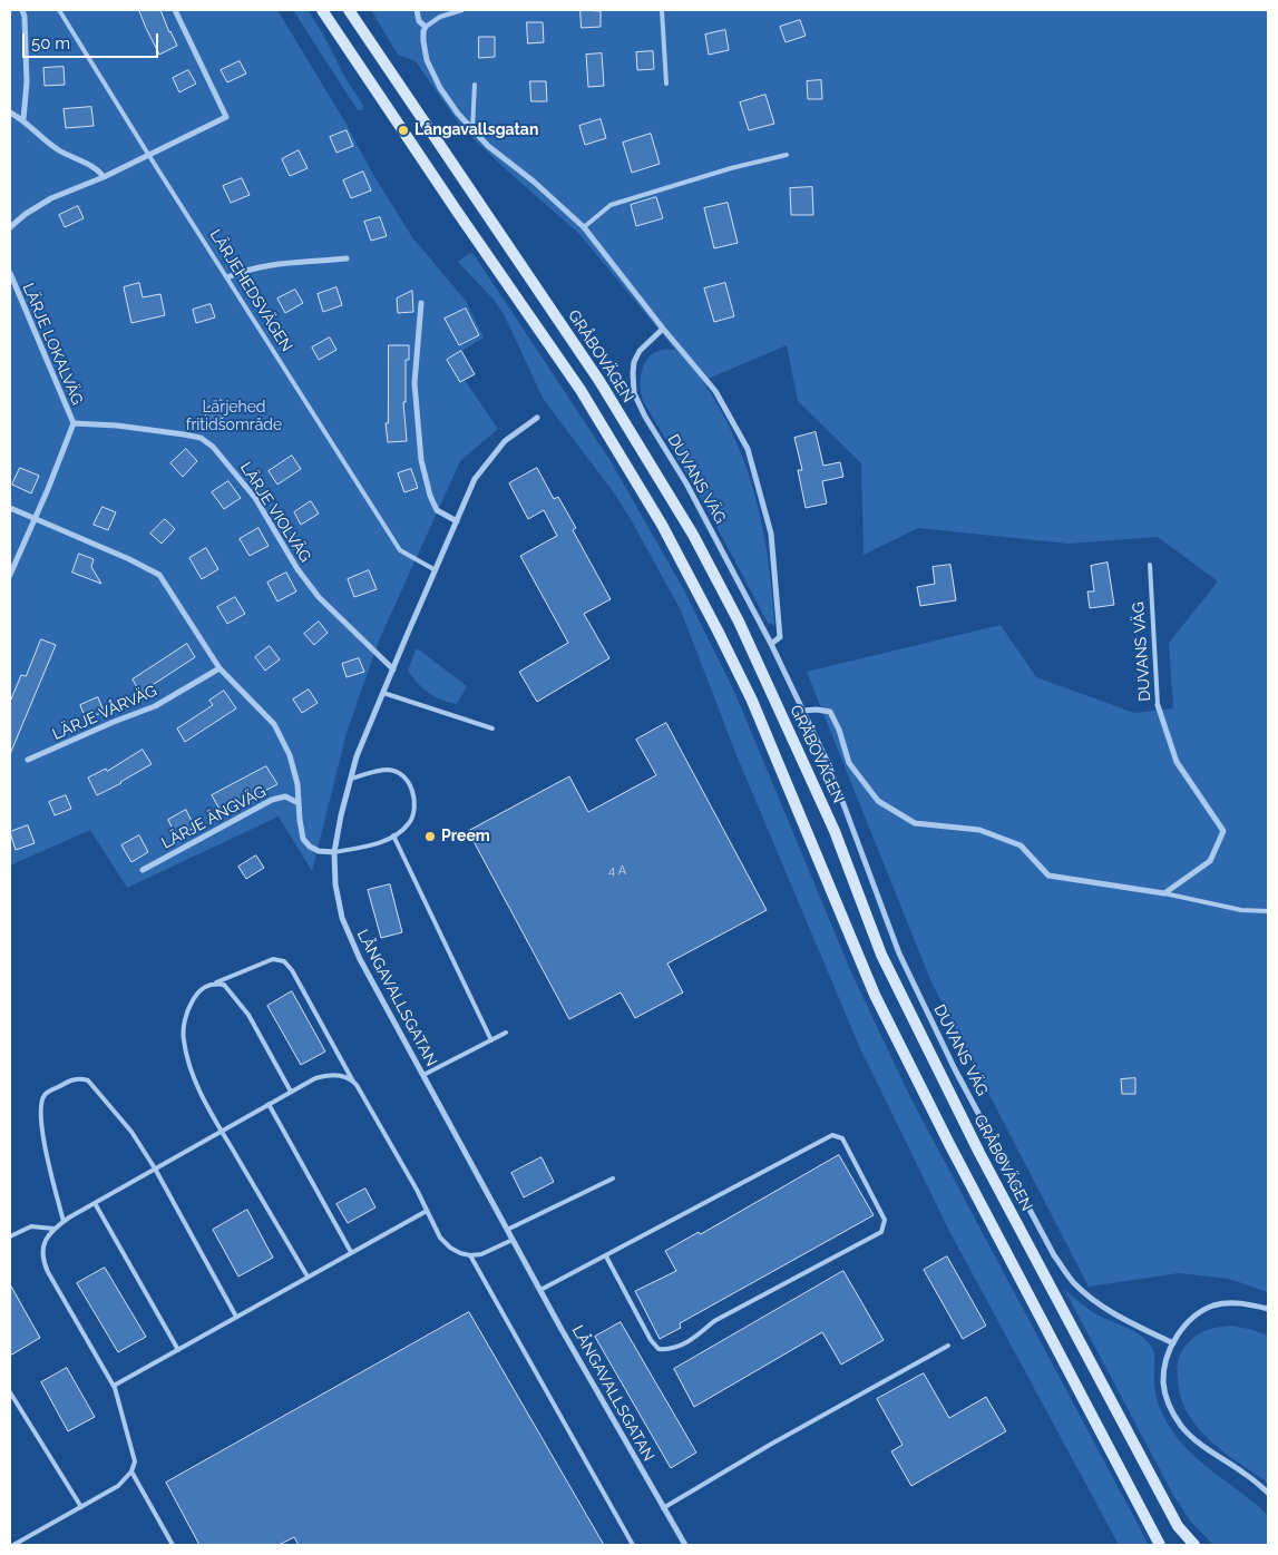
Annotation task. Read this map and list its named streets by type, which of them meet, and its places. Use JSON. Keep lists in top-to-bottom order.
{
  "streets": {
    "main road": ["GRÅBOVÄGEN"],
    "street": [
      "LÄRJE LOKALVÄG",
      "DUVANS VÄG",
      "LÄRJE VIOLVÄG",
      "LÄRJE VÅRVÄG",
      "LÄRJE ÄNGVÄG",
      "LÅNGAVALLSGATAN"
    ],
    "lane": ["LÄRJEHEDSVÄGEN"]
  },
  "crossings": [
    ["LÄRJEHEDSVÄGEN", "LÅNGAVALLSGATAN"],
    ["LÄRJE LOKALVÄG", "LÄRJE VIOLVÄG"],
    ["LÄRJE VIOLVÄG", "LÅNGAVALLSGATAN"]
  ],
  "parks": ["Lärjehed fritidsområde"],
  "places": ["Långavallsgatan", "Preem"],
  "house_numbers": ["4 A"],
  "scale_bar": "50 m"
}
